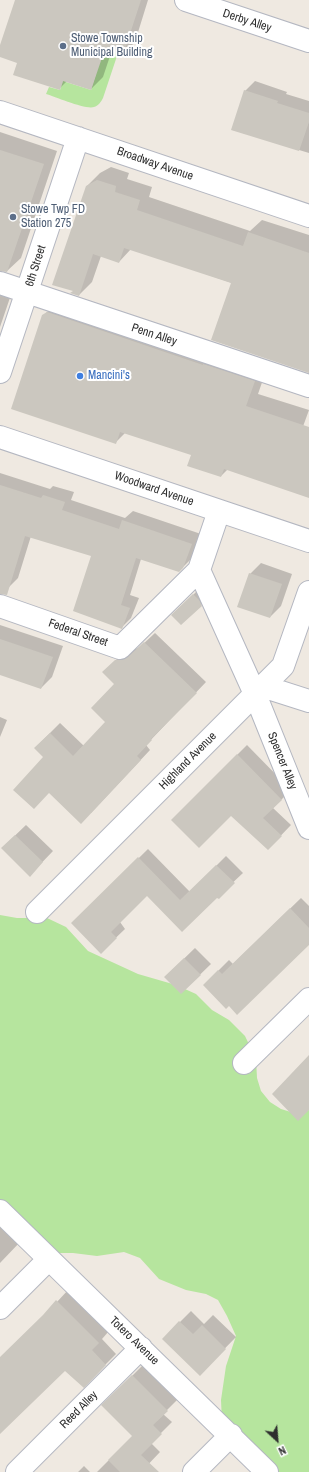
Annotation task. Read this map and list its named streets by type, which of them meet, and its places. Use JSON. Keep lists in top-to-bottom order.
{
  "streets": {
    "street": [
      "Derby Alley",
      "Broadway Avenue",
      "6th Street",
      "Penn Alley",
      "Woodward Avenue",
      "Federal Street",
      "Highland Avenue",
      "Spencer Alley",
      "Totero Avenue",
      "Reed Alley"
    ]
  },
  "crossings": [
    ["Broadway Avenue", "6th Street"],
    ["6th Street", "Penn Alley"],
    ["Woodward Avenue", "Federal Street"],
    ["Highland Avenue", "Spencer Alley"],
    ["Totero Avenue", "Reed Alley"]
  ],
  "places": ["Stowe Township Municipal Building", "Stowe Twp FD Station 275", "Mancini's"],
  "north": "bottom right"
}
